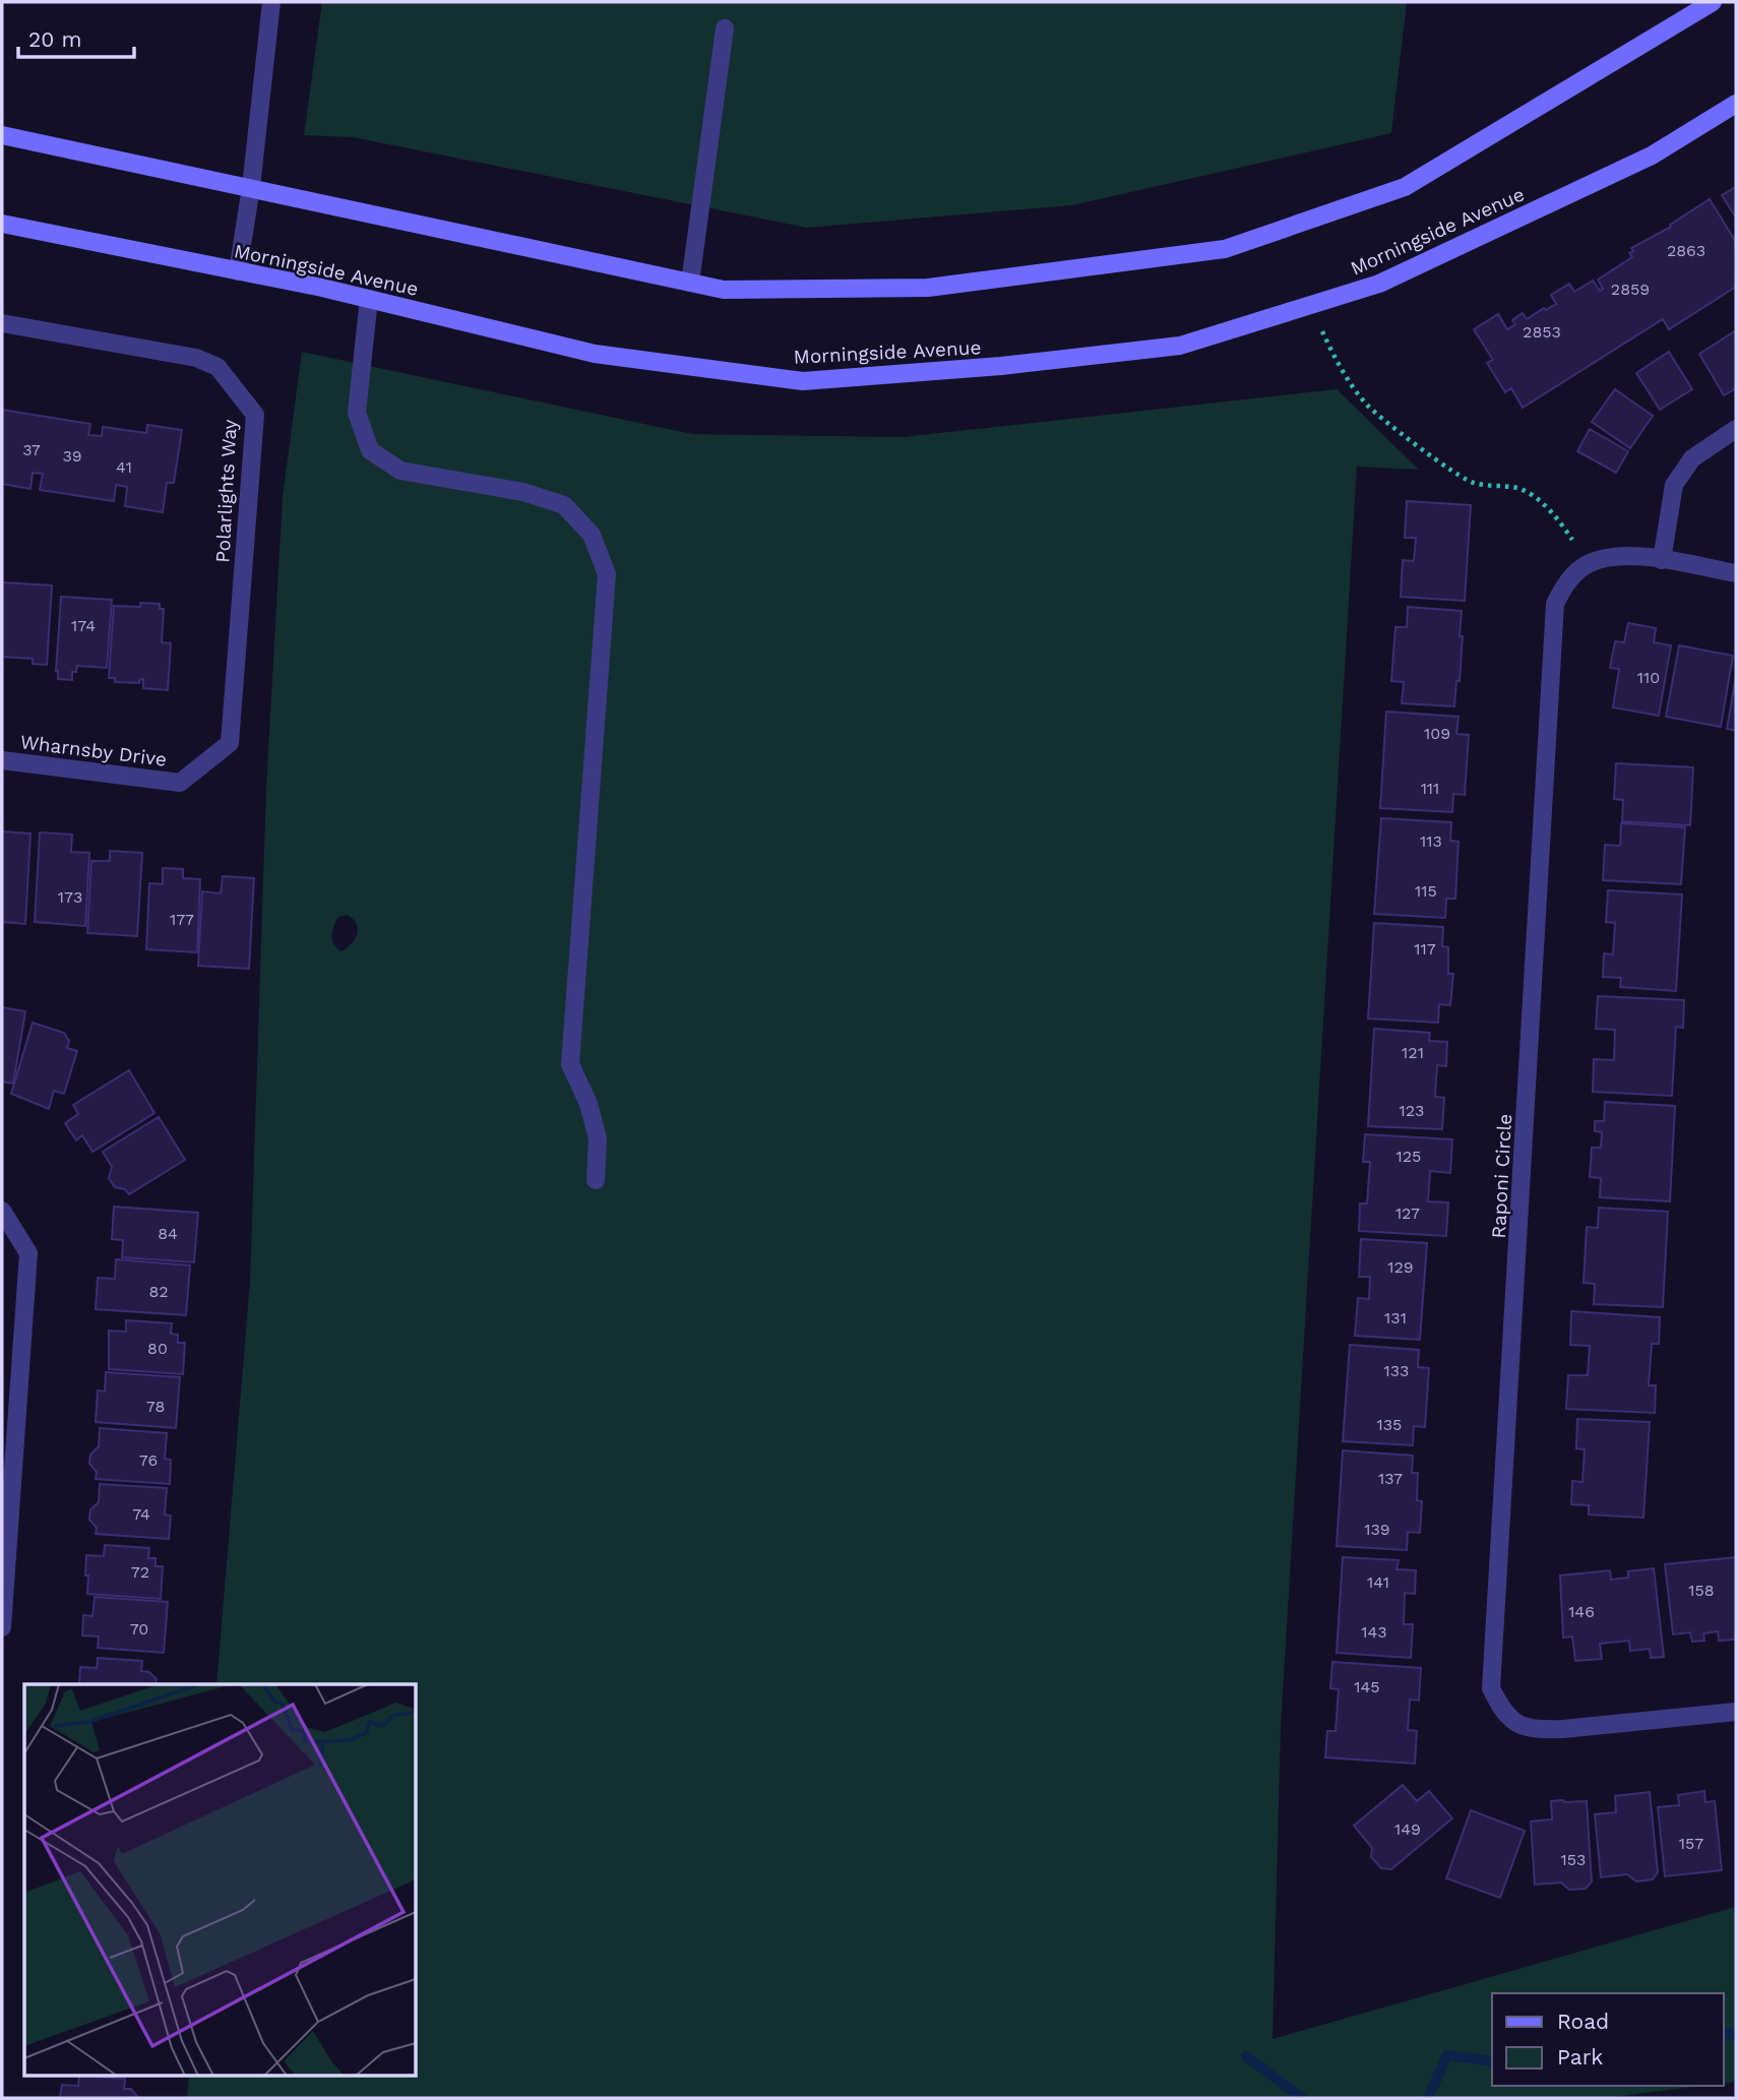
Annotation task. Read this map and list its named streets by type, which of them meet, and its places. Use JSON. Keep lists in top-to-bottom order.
{
  "streets": {
    "main road": ["Morningside Avenue"],
    "street": ["Polarlights Way", "Wharnsby Drive", "Raponi Circle"]
  },
  "crossings": [
    ["Polarlights Way", "Wharnsby Drive"]
  ],
  "house_numbers": [
    "2863",
    "2859",
    "2853",
    "37",
    "39",
    "41",
    "174",
    "110",
    "109",
    "111",
    "113",
    "115",
    "173",
    "177",
    "117",
    "121",
    "123",
    "125",
    "127",
    "84",
    "129",
    "82",
    "131",
    "80",
    "133",
    "78",
    "135",
    "76",
    "137",
    "74",
    "139",
    "72",
    "141",
    "158",
    "146",
    "70",
    "143",
    "145",
    "149",
    "157",
    "153"
  ],
  "legend": ["Road", "Park"],
  "scale_bar": "20 m"
}
